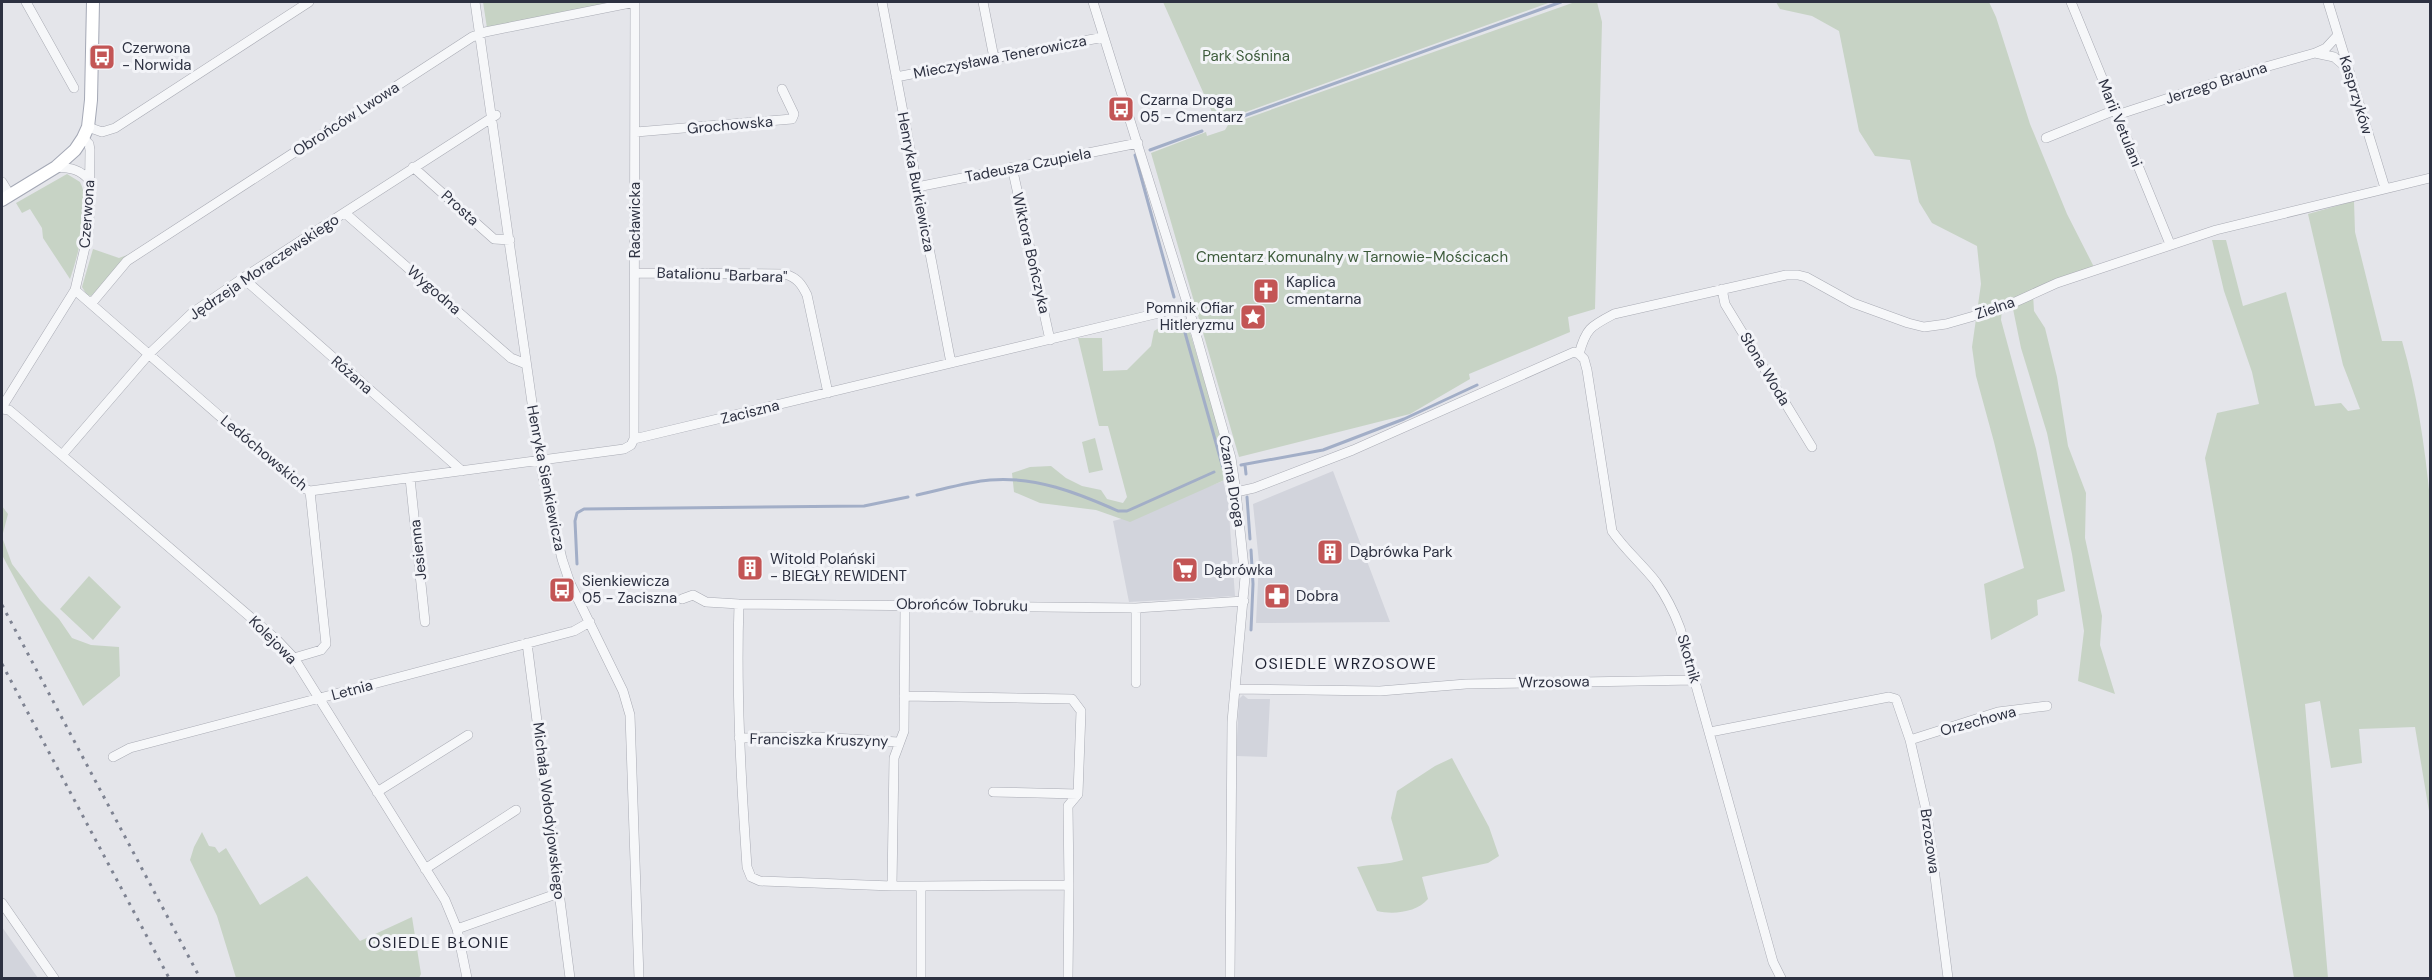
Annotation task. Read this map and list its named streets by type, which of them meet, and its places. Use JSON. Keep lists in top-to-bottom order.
{
  "streets": {
    "main road": ["Czerwona"],
    "street": [
      "Mieczysława Tenerowicza",
      "Jerzego Brauna",
      "Kasprzyków",
      "Obrońców Lwowa",
      "Marii Vetulani",
      "Grochowska",
      "Tadeusza Czupiela",
      "Henryka Burkiewicza",
      "Prosta",
      "Racławicka",
      "Wiktora Bończyka",
      "Jędrzeja Moraczewskiego",
      "Batalionu \"Barbara\"",
      "Wygodna",
      "Zielna",
      "Słona Woda",
      "Różana",
      "Zaciszna",
      "Ledóchowskich",
      "Henryka Sienkiewicza",
      "Czarna Droga",
      "Jesienna",
      "Obrońców Tobruku",
      "Kolejowa",
      "Skotnik",
      "Wrzosowa",
      "Letnia",
      "Orzechowa",
      "Franciszka Kruszyny",
      "Michała Wołodyjowskiego",
      "Brzozowa"
    ]
  },
  "crossings": [
    ["Mieczysława Tenerowicza", "Henryka Burkiewicza"],
    ["Mieczysława Tenerowicza", "Czarna Droga"],
    ["Jerzego Brauna", "Kasprzyków"],
    ["Jerzego Brauna", "Marii Vetulani"],
    ["Kasprzyków", "Zielna"],
    ["Obrońców Lwowa", "Racławicka"],
    ["Obrońców Lwowa", "Ledóchowskich"],
    ["Obrońców Lwowa", "Henryka Sienkiewicza"],
    ["Marii Vetulani", "Zielna"],
    ["Grochowska", "Racławicka"],
    ["Tadeusza Czupiela", "Henryka Burkiewicza"],
    ["Tadeusza Czupiela", "Wiktora Bończyka"],
    ["Tadeusza Czupiela", "Czarna Droga"],
    ["Henryka Burkiewicza", "Zaciszna"],
    ["Prosta", "Jędrzeja Moraczewskiego"],
    ["Prosta", "Henryka Sienkiewicza"],
    ["Czerwona", "Ledóchowskich"],
    ["Czerwona", "Kolejowa"],
    ["Racławicka", "Batalionu \"Barbara\""],
    ["Racławicka", "Zaciszna"],
    ["Wiktora Bończyka", "Zaciszna"],
    ["Jędrzeja Moraczewskiego", "Wygodna"],
    ["Jędrzeja Moraczewskiego", "Różana"],
    ["Jędrzeja Moraczewskiego", "Ledóchowskich"],
    ["Jędrzeja Moraczewskiego", "Henryka Sienkiewicza"],
    ["Jędrzeja Moraczewskiego", "Kolejowa"],
    ["Batalionu \"Barbara\"", "Zaciszna"],
    ["Wygodna", "Henryka Sienkiewicza"],
    ["Zielna", "Słona Woda"],
    ["Zielna", "Skotnik"],
    ["Różana", "Zaciszna"],
    ["Zaciszna", "Ledóchowskich"],
    ["Zaciszna", "Henryka Sienkiewicza"],
    ["Zaciszna", "Czarna Droga"],
    ["Zaciszna", "Jesienna"],
    ["Ledóchowskich", "Kolejowa"],
    ["Henryka Sienkiewicza", "Letnia"],
    ["Czarna Droga", "Obrońców Tobruku"],
    ["Czarna Droga", "Wrzosowa"],
    ["Kolejowa", "Letnia"],
    ["Skotnik", "Wrzosowa"],
    ["Skotnik", "Brzozowa"],
    ["Letnia", "Michała Wołodyjowskiego"],
    ["Orzechowa", "Brzozowa"]
  ],
  "districts": ["OSIEDLE WRZOSOWE", "OSIEDLE BŁONIE"],
  "parks": ["Park Sośnina", "Cmentarz Komunalny w Tarnowie-Mościcach"],
  "places": {
    "bus stop": ["Czerwona - Norwida", "Czarna Droga 05 - Cmentarz", "Sienkiewicza 05 - Zaciszna"],
    "church": ["Kaplica cmentarna"],
    "place": ["Pomnik Ofiar Hitleryzmu"],
    "building": ["Dąbrówka Park", "Witold Polański - BIEGŁY REWIDENT"],
    "supermarket": ["Dąbrówka"],
    "pharmacy": ["Dobra"]
  }
}
